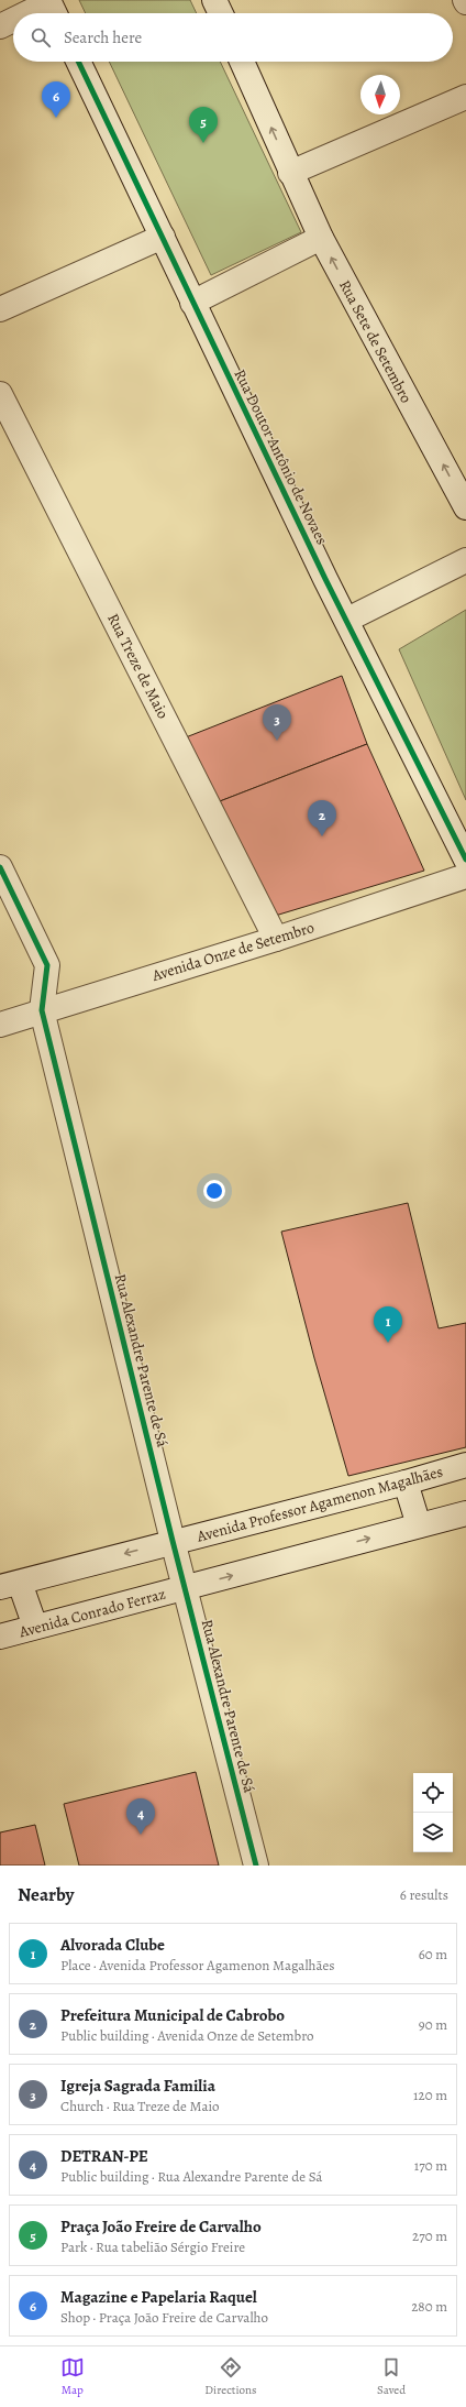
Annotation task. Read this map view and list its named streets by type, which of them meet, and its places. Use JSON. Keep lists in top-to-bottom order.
{
  "streets": {
    "street": [
      "Rua Sete de Setembro",
      "Rua Doutor Antônio de Novaes",
      "Rua Treze de Maio",
      "Avenida Onze de Setembro",
      "Rua Alexandre Parente de Sá",
      "Avenida Professor Agamenon Magalhães",
      "Avenida Conrado Ferraz"
    ]
  },
  "crossings": [
    ["Rua Treze de Maio", "Avenida Onze de Setembro"],
    ["Avenida Onze de Setembro", "Rua Alexandre Parente de Sá"],
    ["Rua Alexandre Parente de Sá", "Avenida Professor Agamenon Magalhães"],
    ["Rua Alexandre Parente de Sá", "Avenida Conrado Ferraz"]
  ],
  "one_way": ["Rua Sete de Setembro"],
  "north": "bottom",
  "page": {
    "search": "Search here",
    "pins": [
      "6",
      "5",
      "3",
      "2",
      "1",
      "4"
    ],
    "heading": ["Nearby", "6 results"],
    "list": [
      {
        "mark": "1",
        "name": "Alvorada Clube",
        "note": "Place · Avenida Professor Agamenon Magalhães",
        "value": "60 m"
      },
      {
        "mark": "2",
        "name": "Prefeitura Municipal de Cabrobo",
        "note": "Public building · Avenida Onze de Setembro",
        "value": "90 m"
      },
      {
        "mark": "3",
        "name": "Igreja Sagrada Familia",
        "note": "Church · Rua Treze de Maio",
        "value": "120 m"
      },
      {
        "mark": "4",
        "name": "DETRAN-PE",
        "note": "Public building · Rua Alexandre Parente de Sá",
        "value": "170 m"
      },
      {
        "mark": "5",
        "name": "Praça João Freire de Carvalho",
        "note": "Park · Rua tabelião Sérgio Freire",
        "value": "270 m"
      },
      {
        "mark": "6",
        "name": "Magazine e Papelaria Raquel",
        "note": "Shop · Praça João Freire de Carvalho",
        "value": "280 m"
      }
    ],
    "nav": ["Map", "Directions", "Saved"]
  }
}
